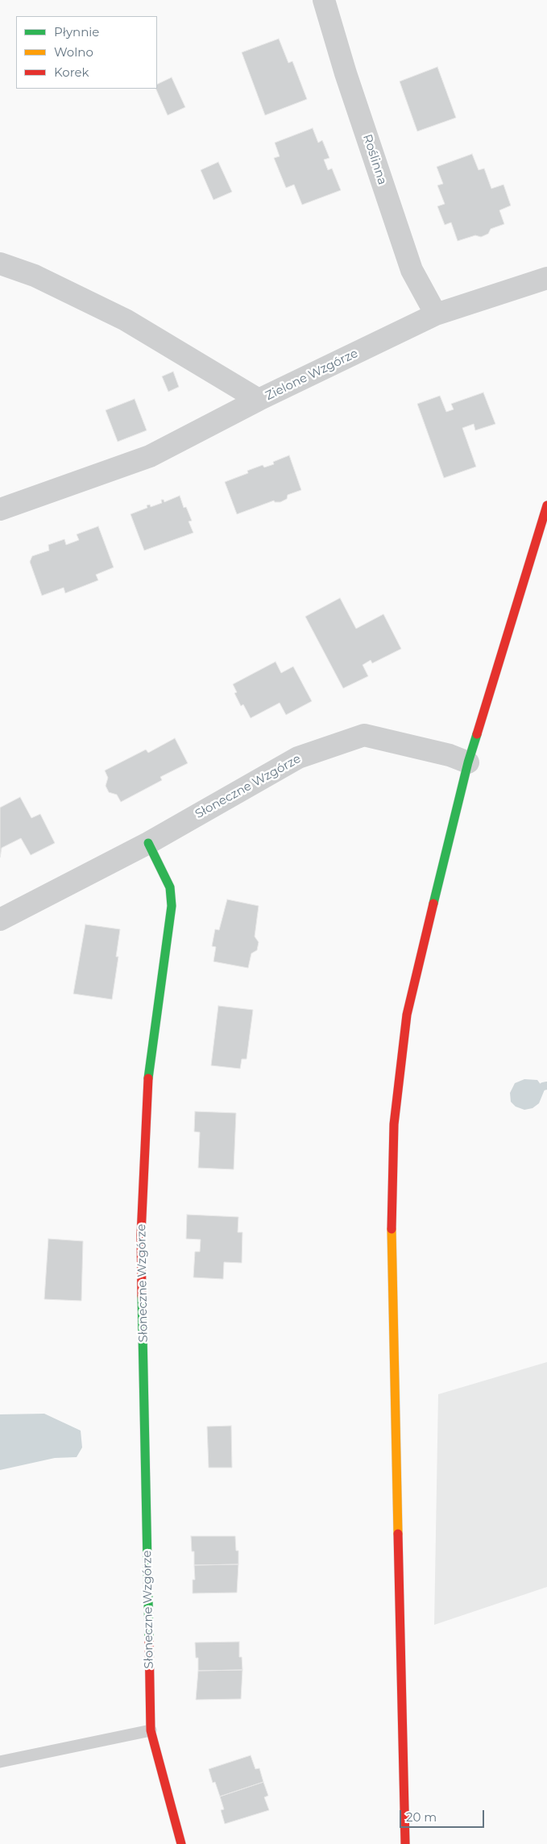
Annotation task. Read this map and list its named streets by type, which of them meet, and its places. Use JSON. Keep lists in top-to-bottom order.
{
  "streets": {
    "street": ["Roślinna", "Zielone Wzgórze", "Słoneczne Wzgórze"]
  },
  "crossings": [
    ["Roślinna", "Zielone Wzgórze"]
  ],
  "legend": ["Płynnie", "Wolno", "Korek"],
  "scale_bar": "20 m"
}
